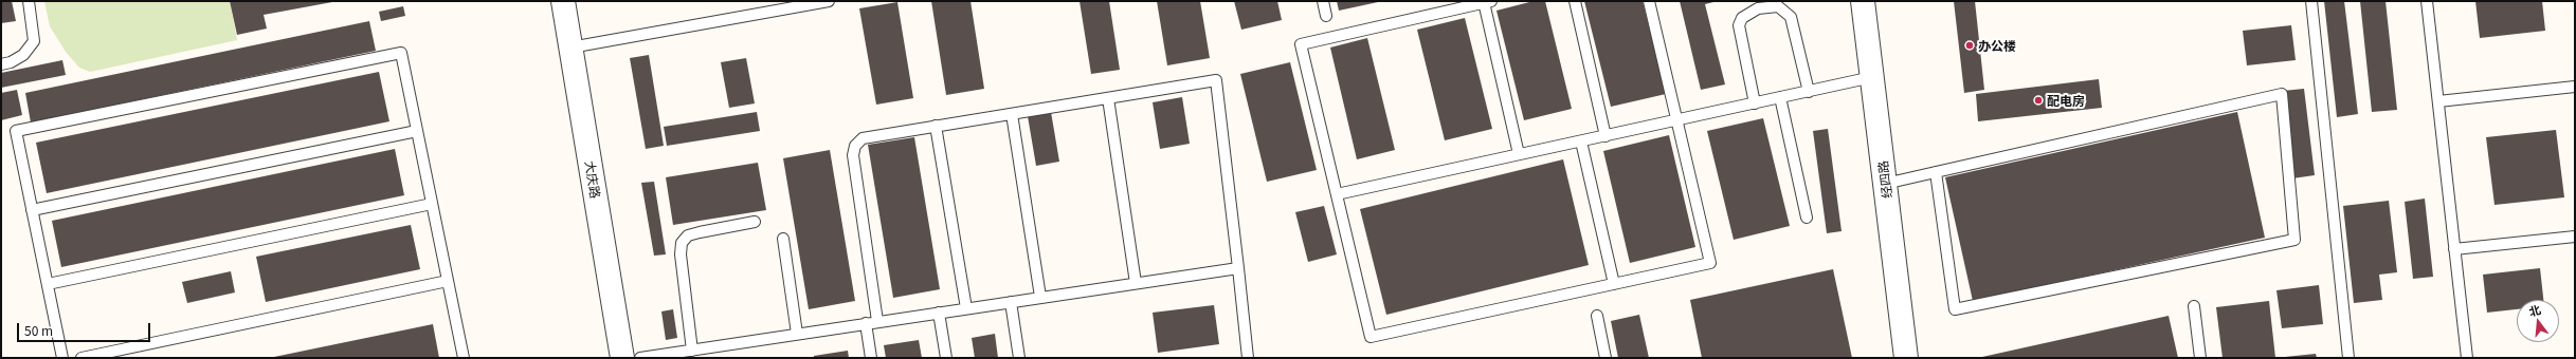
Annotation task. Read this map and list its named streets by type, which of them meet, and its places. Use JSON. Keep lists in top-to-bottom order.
{
  "streets": {
    "street": ["大庆路", "经四路"]
  },
  "places": ["办公楼", "配电房"],
  "scale_bar": "50 m",
  "north": "top"
}
